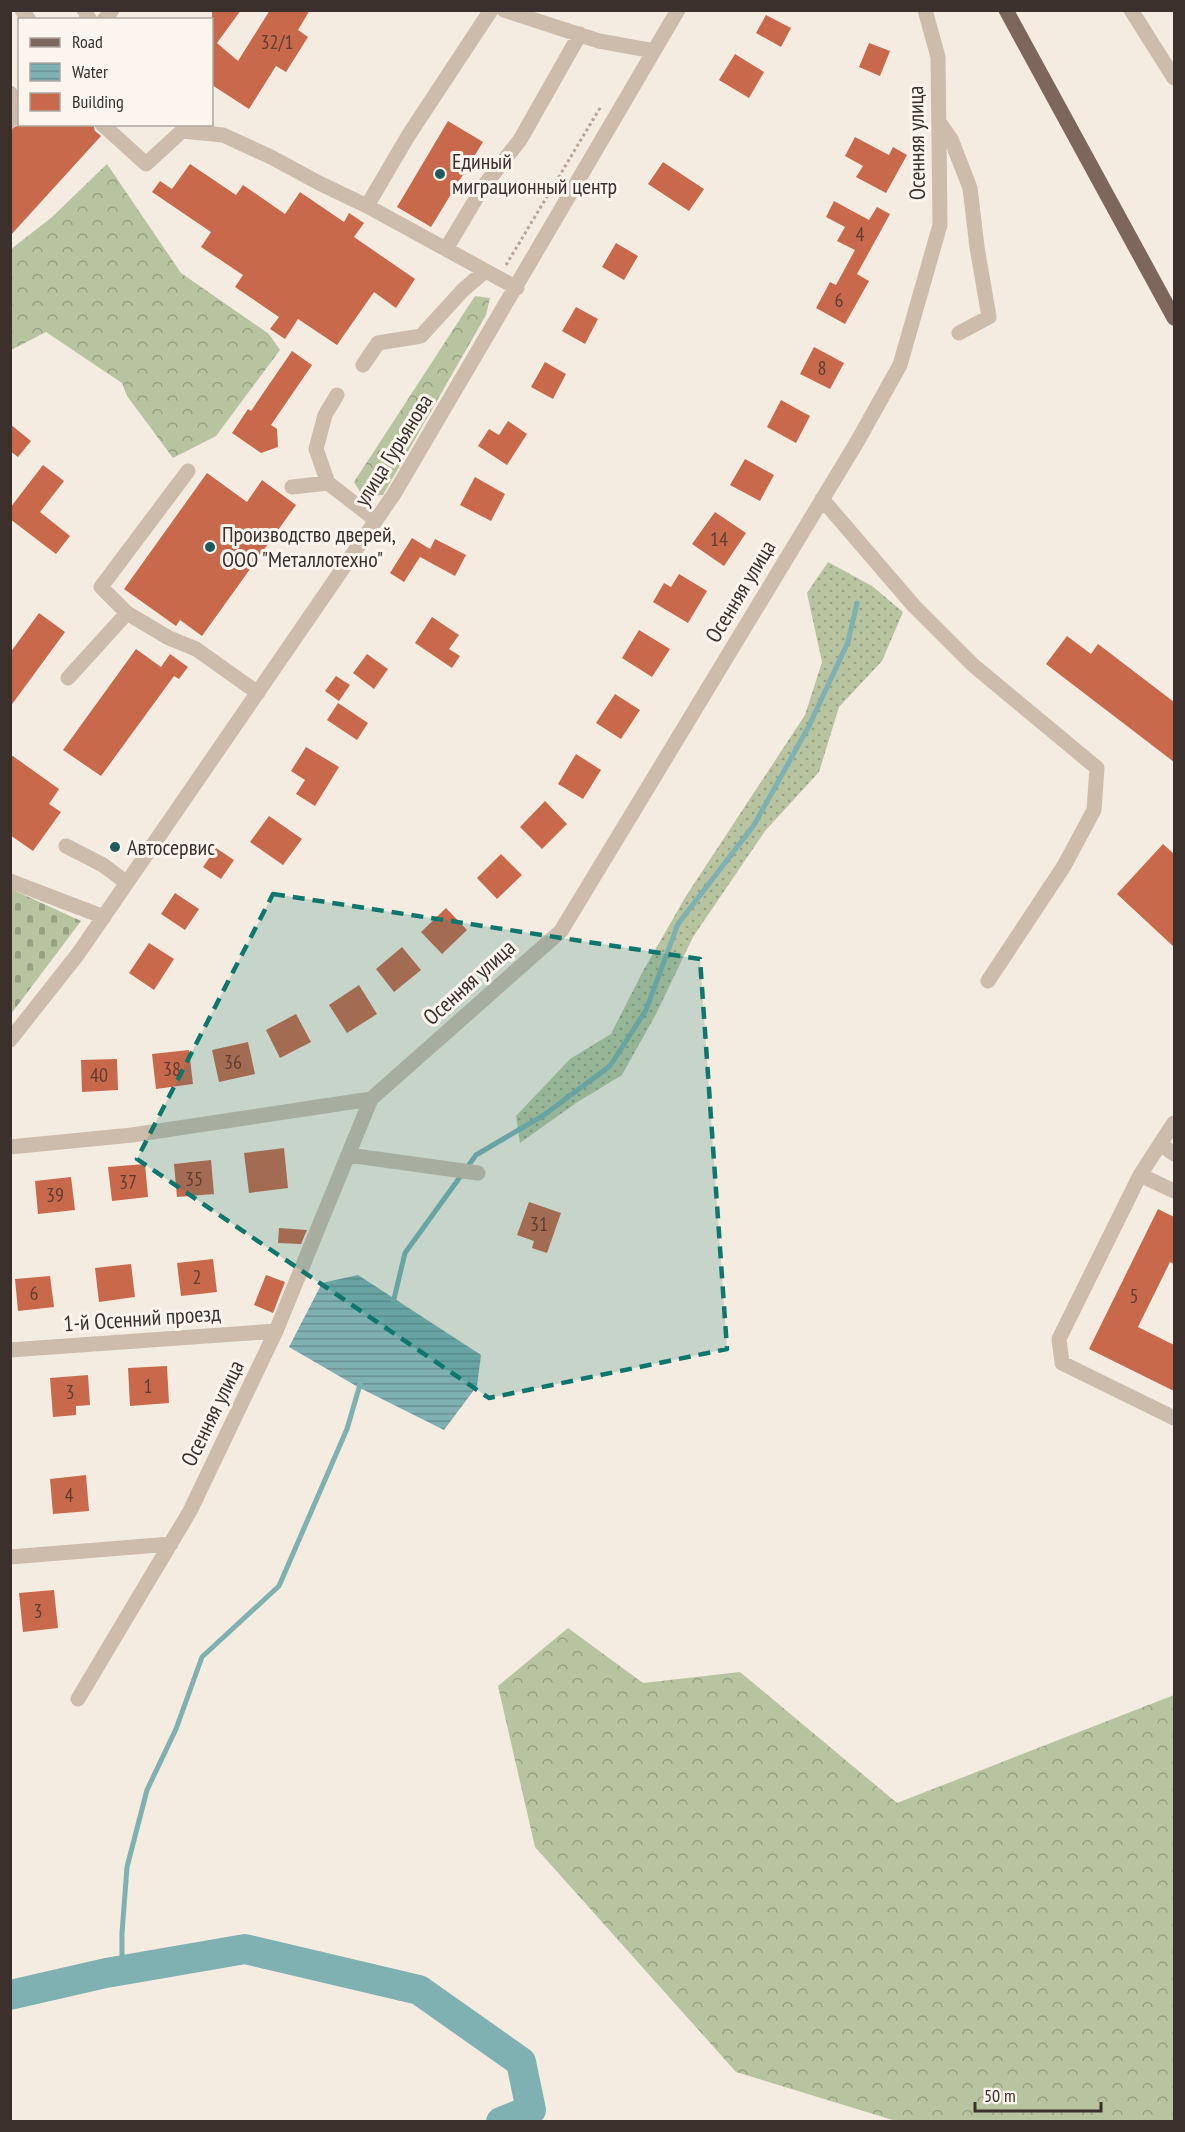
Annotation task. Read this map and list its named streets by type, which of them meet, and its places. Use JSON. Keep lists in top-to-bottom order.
{
  "streets": {
    "street": ["Осенняя улица", "улица Гурьянова", "1-й Осенний проезд"]
  },
  "crossings": [
    ["Осенняя улица", "1-й Осенний проезд"]
  ],
  "places": ["Единый миграционный центр", "Производство дверей, ООО \"Металлотехно\"", "Автосервис"],
  "house_numbers": [
    "32/1",
    "4",
    "6",
    "8",
    "14",
    "36",
    "38",
    "40",
    "35",
    "37",
    "39",
    "31",
    "2",
    "6",
    "5",
    "1",
    "3",
    "4",
    "3"
  ],
  "legend": ["Road", "Water", "Building"],
  "scale_bar": "50 m"
}
